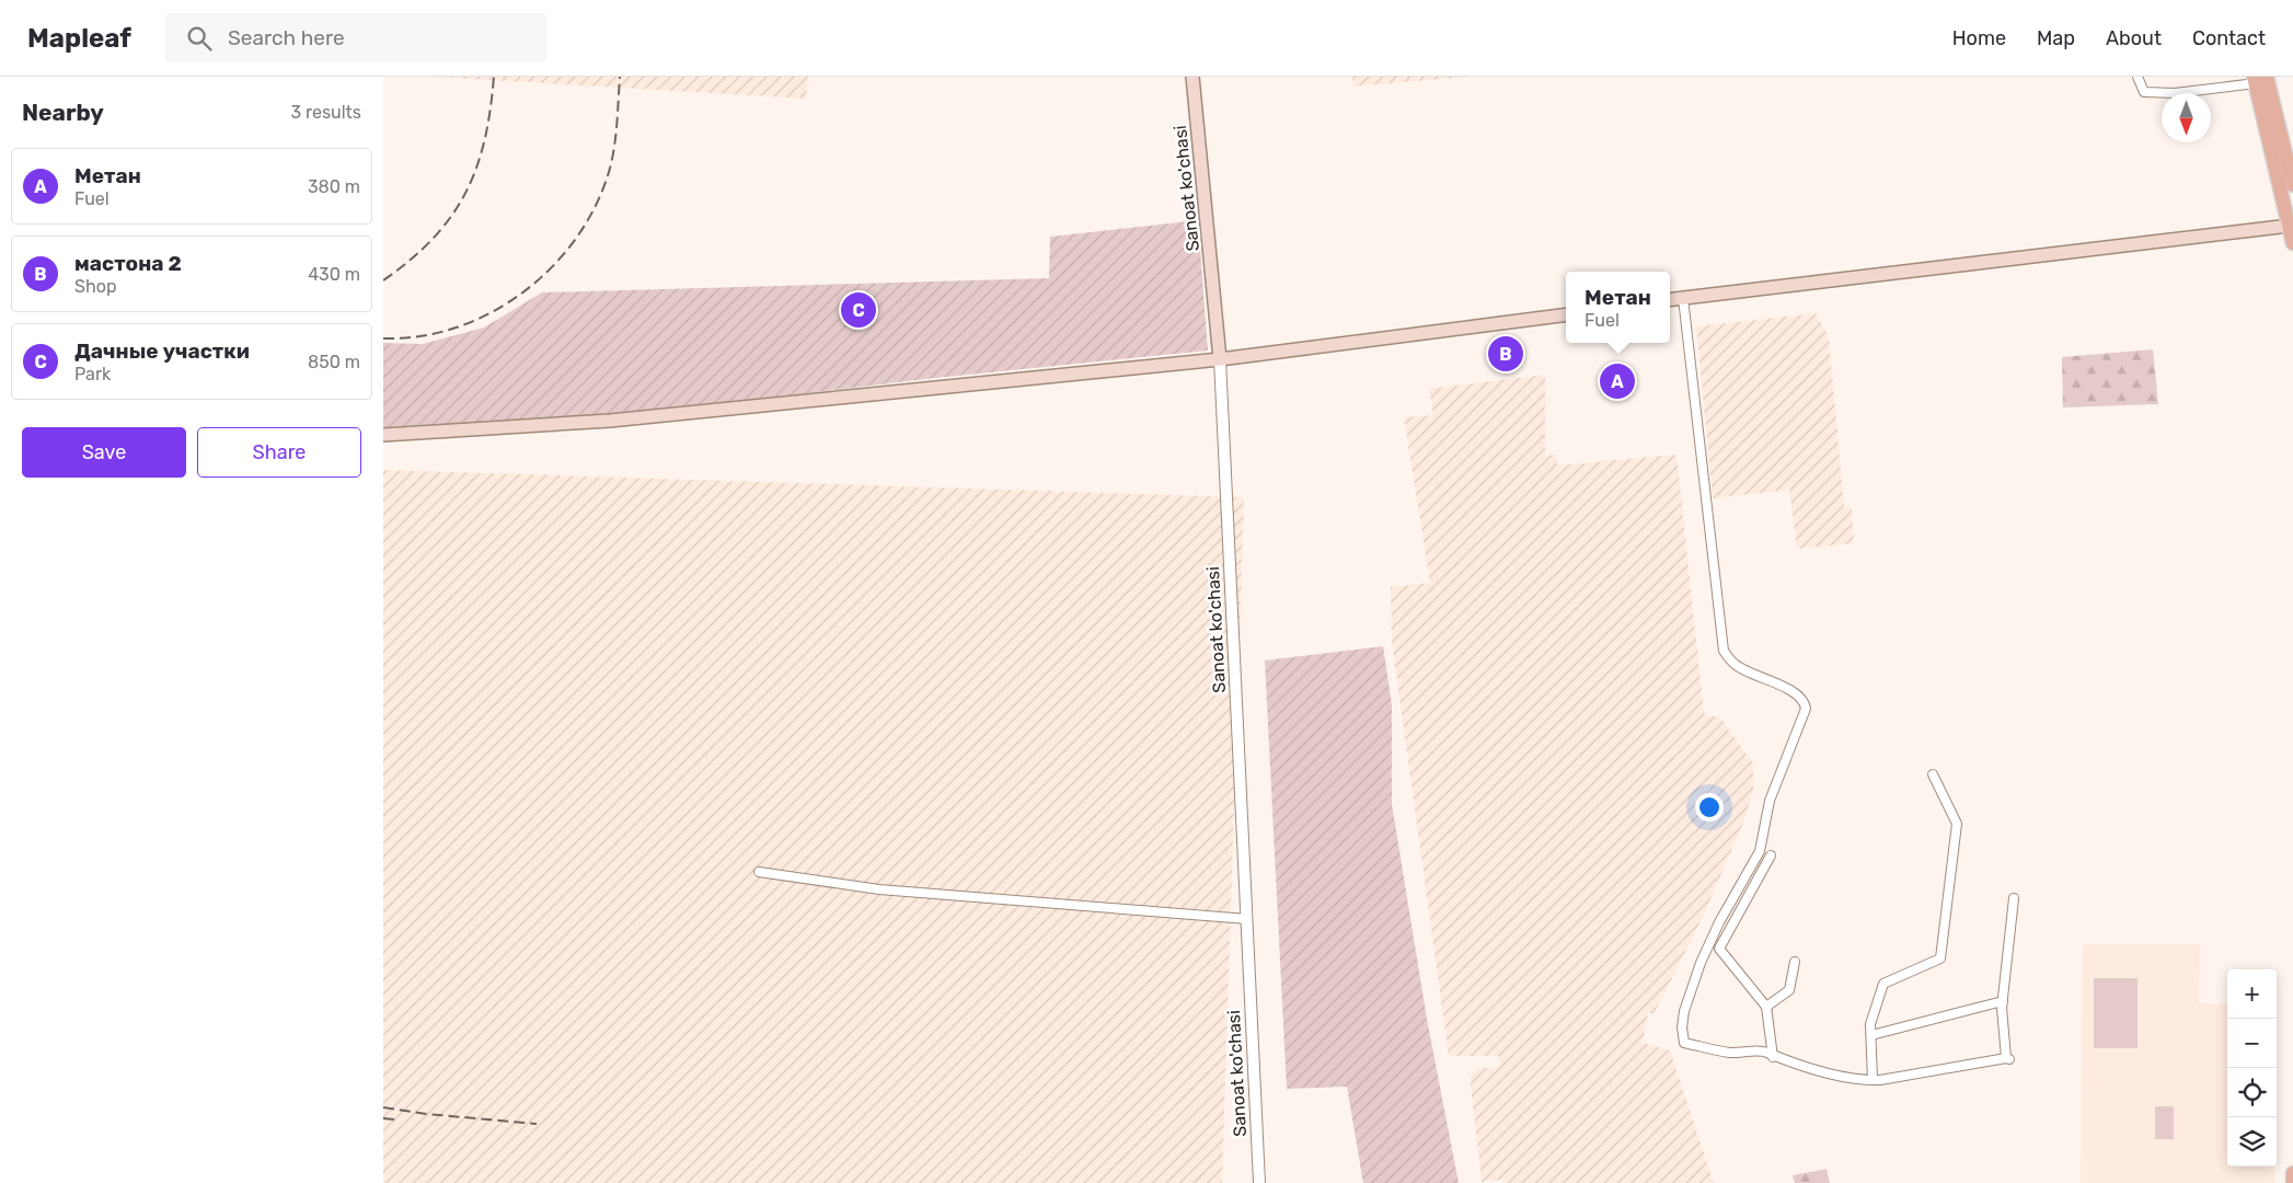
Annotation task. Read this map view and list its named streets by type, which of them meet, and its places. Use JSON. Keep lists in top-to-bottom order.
{
  "streets": {
    "main road": ["Sanoat ko'chasi"]
  },
  "north": "bottom",
  "page": {
    "header": "Mapleaf",
    "search": "Search here",
    "nav": [
      "Home",
      "Map",
      "About",
      "Contact"
    ],
    "heading": ["Nearby", "3 results"],
    "list": [
      {
        "mark": "A",
        "name": "Метан",
        "note": "Fuel",
        "value": "380 m"
      },
      {
        "mark": "B",
        "name": "мастона 2",
        "note": "Shop",
        "value": "430 m"
      },
      {
        "mark": "C",
        "name": "Дачные участки",
        "note": "Park",
        "value": "850 m"
      }
    ],
    "popup": ["Метан", "Fuel"],
    "pins": ["C", "B", "A"],
    "buttons": ["Save", "Share"],
    "map_buttons": ["+", "−"]
  }
}
